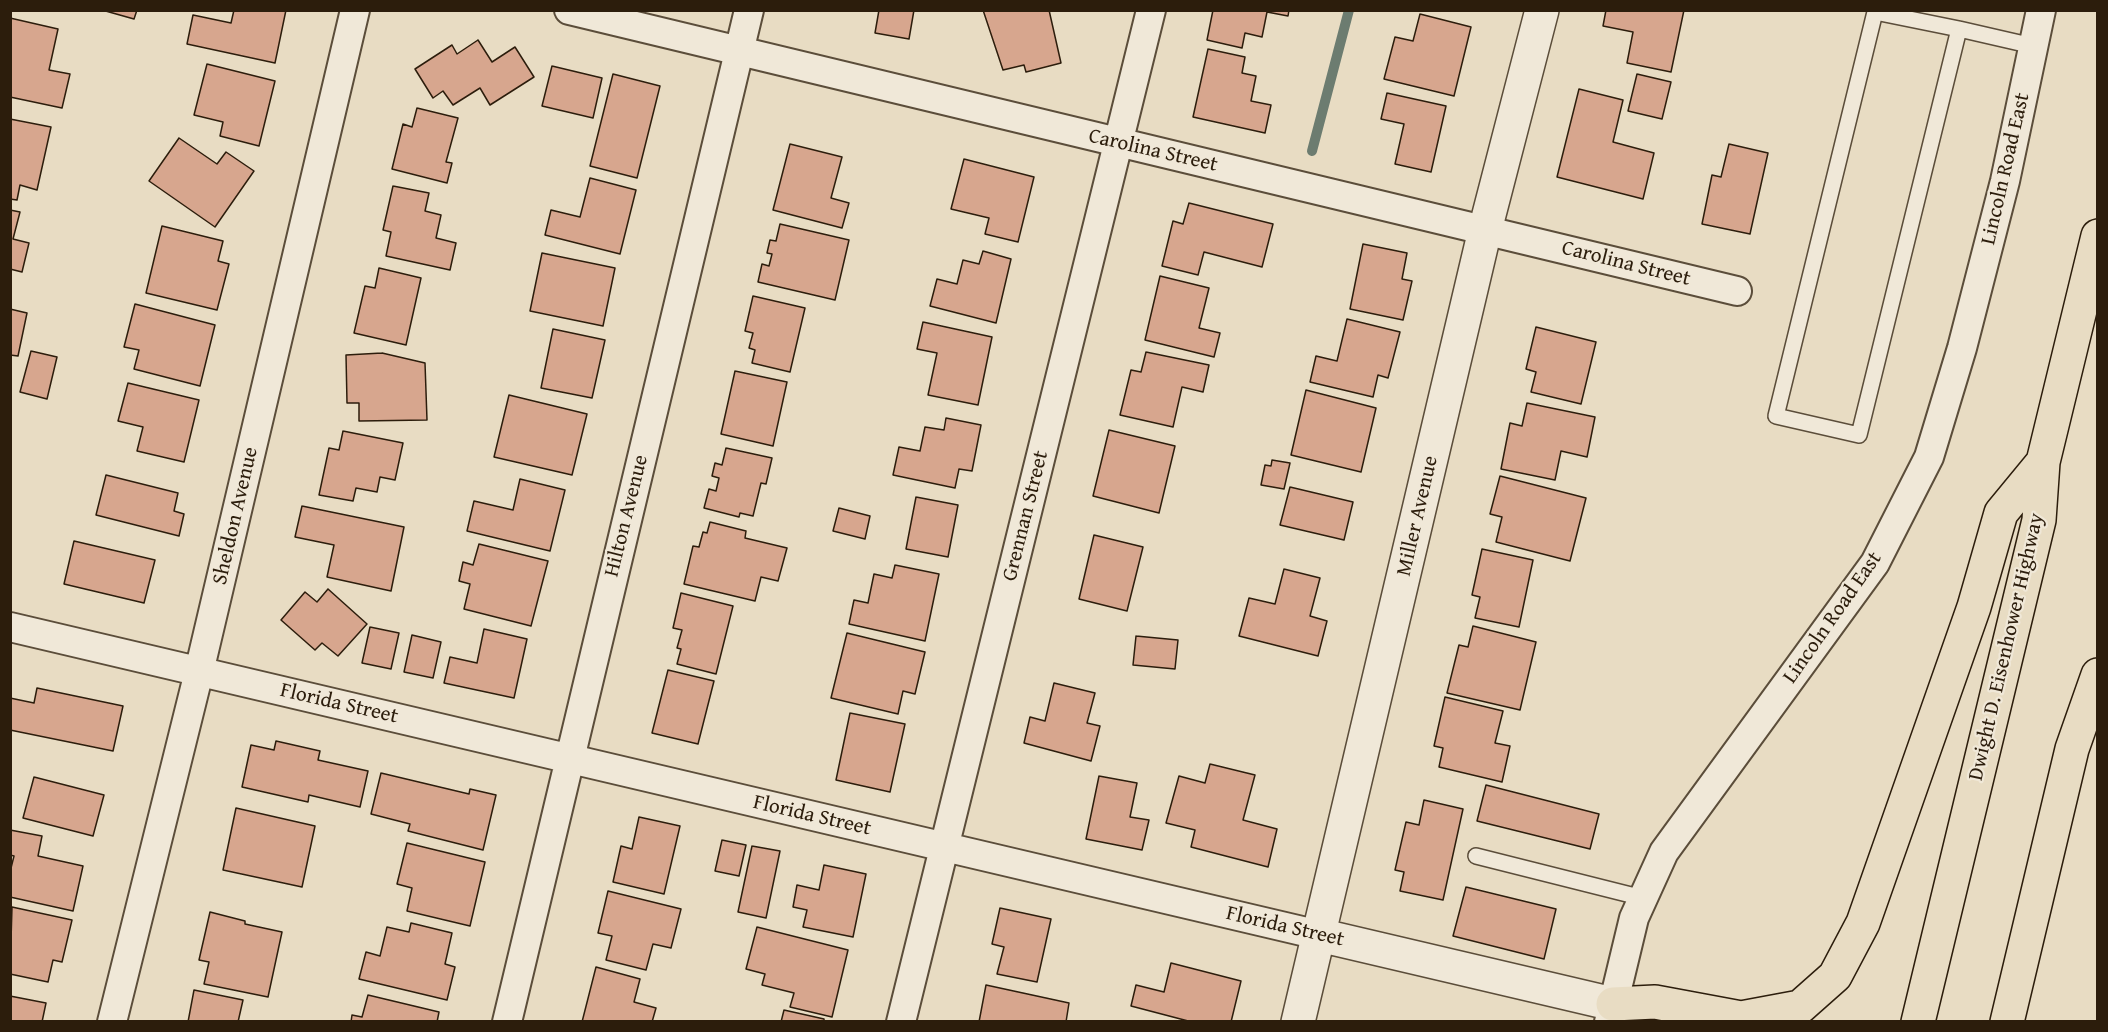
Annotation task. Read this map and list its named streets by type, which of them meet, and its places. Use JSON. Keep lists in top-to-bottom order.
{
  "streets": {
    "highway": ["Dwight D. Eisenhower Highway"],
    "street": [
      "Carolina Street",
      "Lincoln Road East",
      "Sheldon Avenue",
      "Hilton Avenue",
      "Grennan Street",
      "Miller Avenue",
      "Florida Street"
    ]
  },
  "crossings": [
    ["Carolina Street", "Hilton Avenue"],
    ["Carolina Street", "Grennan Street"],
    ["Carolina Street", "Miller Avenue"],
    ["Lincoln Road East", "Florida Street"],
    ["Sheldon Avenue", "Florida Street"],
    ["Hilton Avenue", "Florida Street"],
    ["Grennan Street", "Florida Street"],
    ["Miller Avenue", "Florida Street"]
  ]
}
